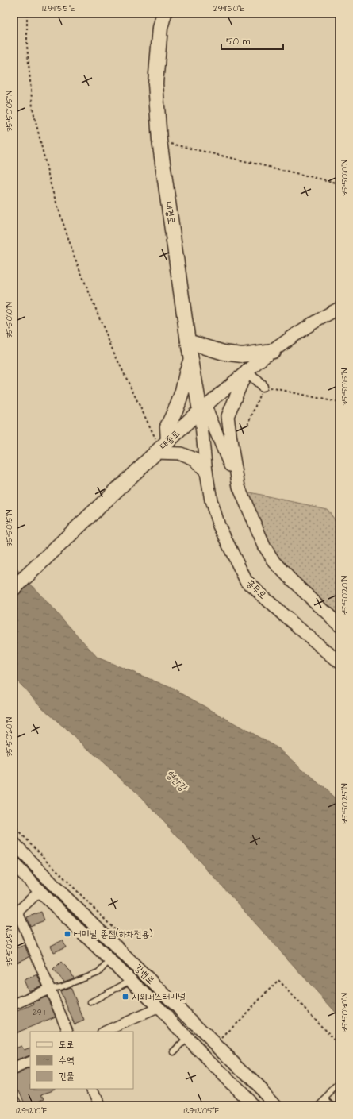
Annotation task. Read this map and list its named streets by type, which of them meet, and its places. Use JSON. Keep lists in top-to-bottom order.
{
  "streets": {
    "main road": ["대경로", "태종로"],
    "street": ["흥무로", "강변로"]
  },
  "crossings": [
    ["대경로", "태종로"],
    ["대경로", "흥무로"],
    ["태종로", "흥무로"]
  ],
  "water": ["형산강"],
  "places": {
    "transit": ["터미널 종점(하차전용)", "시외버스터미널"]
  },
  "house_numbers": ["29-1"],
  "legend": ["도로", "수역", "건물"],
  "scale_bar": "50 m",
  "coordinates": [
    "129°11'55\"E",
    "129°11'50\"E",
    "35°50'05\"N",
    "35°50'10\"N",
    "35°50'15\"N",
    "35°50'20\"N",
    "35°50'25\"N",
    "35°50'30\"N",
    "129°12'10\"E",
    "129°12'05\"E"
  ]
}
